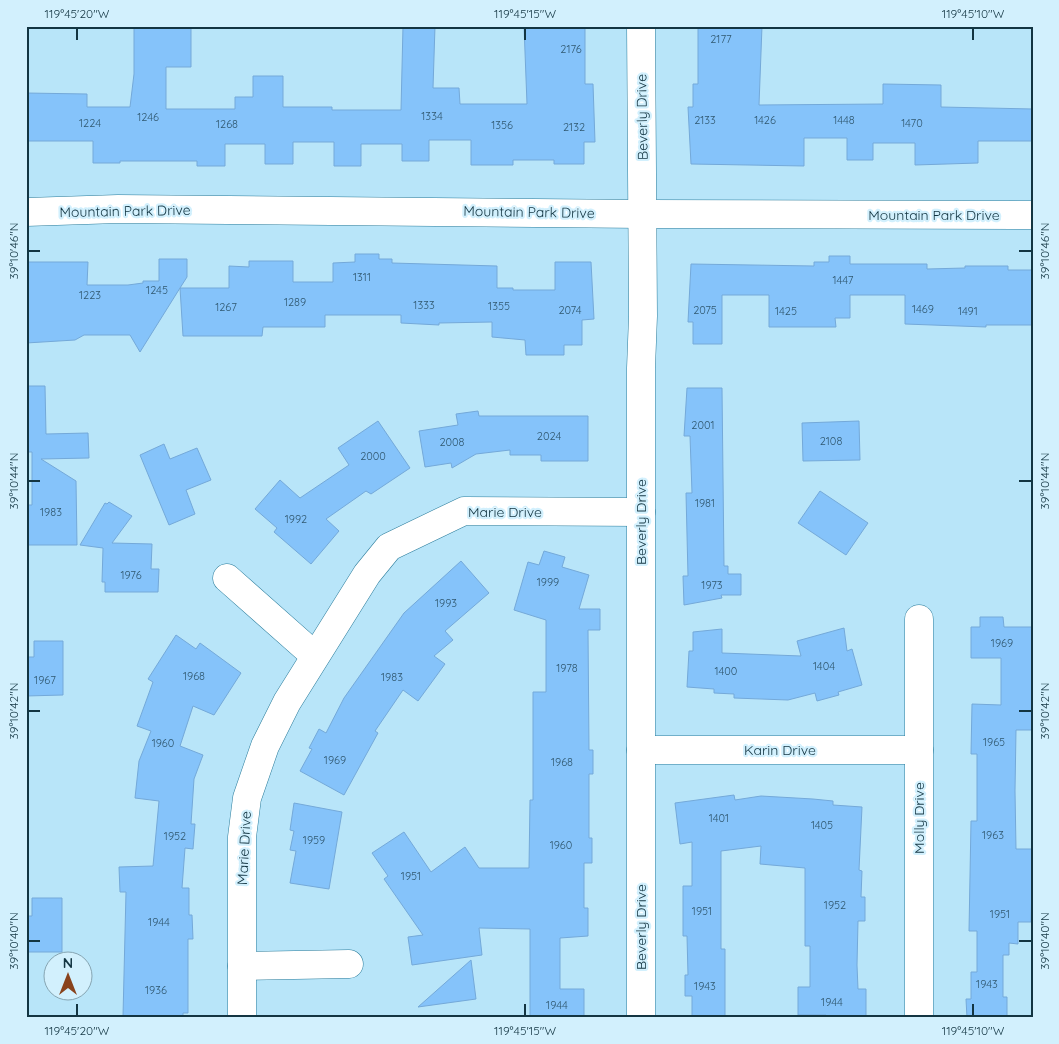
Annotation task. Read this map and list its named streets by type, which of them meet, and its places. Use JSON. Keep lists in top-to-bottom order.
{
  "streets": {
    "street": [
      "Beverly Drive",
      "Mountain Park Drive",
      "Marie Drive",
      "Karin Drive",
      "Molly Drive"
    ]
  },
  "crossings": [
    ["Beverly Drive", "Mountain Park Drive"],
    ["Beverly Drive", "Marie Drive"],
    ["Beverly Drive", "Karin Drive"],
    ["Karin Drive", "Molly Drive"]
  ],
  "house_numbers": [
    "2177",
    "2176",
    "1334",
    "1246",
    "2133",
    "1426",
    "1448",
    "1224",
    "1470",
    "1268",
    "1356",
    "2132",
    "1311",
    "1447",
    "1245",
    "1223",
    "1289",
    "1333",
    "1355",
    "1267",
    "1469",
    "2074",
    "2075",
    "1425",
    "1491",
    "2001",
    "2024",
    "2108",
    "2008",
    "2000",
    "1981",
    "1983",
    "1992",
    "1976",
    "1999",
    "1973",
    "1993",
    "1969",
    "1404",
    "1978",
    "1400",
    "1968",
    "1983",
    "1967",
    "1965",
    "1960",
    "1969",
    "1968",
    "1401",
    "1405",
    "1963",
    "1952",
    "1959",
    "1960",
    "1951",
    "1952",
    "1951",
    "1951",
    "1944",
    "1943",
    "1943",
    "1936",
    "1944",
    "1944"
  ],
  "north": "top",
  "coordinates": [
    "119°45'20\"W",
    "119°45'15\"W",
    "119°45'10\"W",
    "39°10'46\"N",
    "39°10'44\"N",
    "39°10'42\"N",
    "39°10'40\"N"
  ]
}
